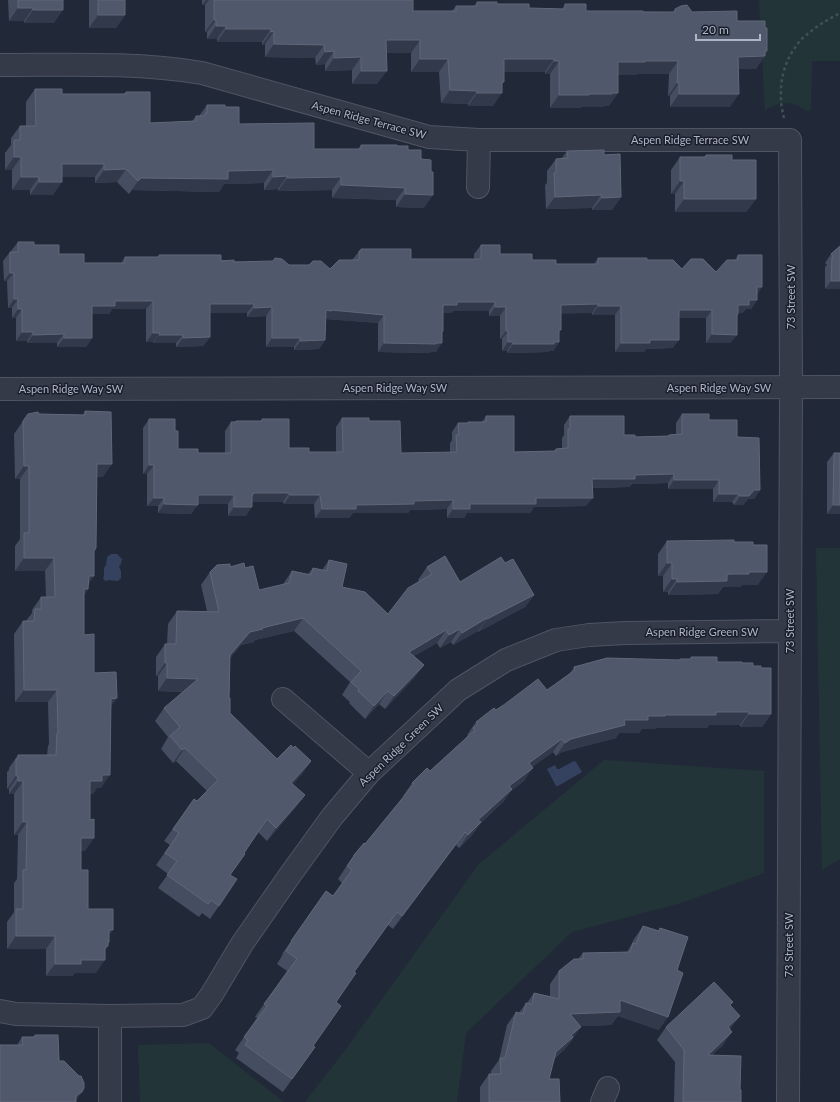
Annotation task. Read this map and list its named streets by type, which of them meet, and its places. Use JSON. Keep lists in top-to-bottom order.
{
  "streets": {
    "street": [
      "Aspen Ridge Terrace SW",
      "73 Street SW",
      "Aspen Ridge Way SW",
      "Aspen Ridge Green SW"
    ]
  },
  "crossings": [
    ["Aspen Ridge Terrace SW", "73 Street SW"],
    ["73 Street SW", "Aspen Ridge Way SW"],
    ["73 Street SW", "Aspen Ridge Green SW"]
  ],
  "scale_bar": "20 m"
}
